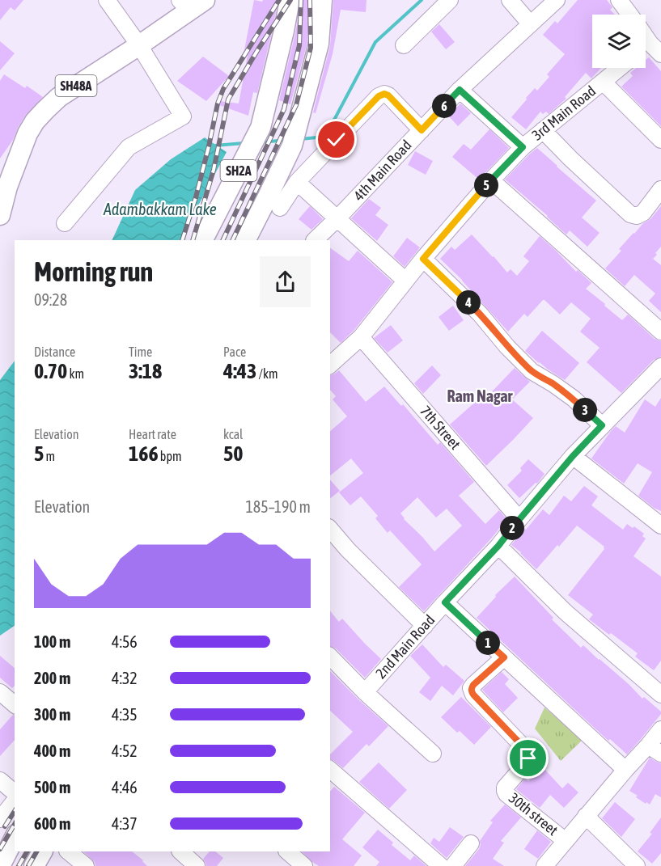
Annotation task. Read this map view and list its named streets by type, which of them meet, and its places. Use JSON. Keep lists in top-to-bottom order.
{
  "streets": {
    "main road": ["SH48A", "SH2A"],
    "street": [
      "3rd Main Road",
      "4th Main Road",
      "7th Street",
      "2nd Main Road",
      "30th street"
    ]
  },
  "crossings": [
    ["3rd Main Road", "7th Street"],
    ["7th Street", "2nd Main Road"]
  ],
  "districts": ["Ram Nagar"],
  "water": ["Adambakkam Lake"],
  "page": {
    "pins": [
      "6",
      "5",
      "4",
      "3",
      "2",
      "1"
    ],
    "heading": ["Morning run", "09:28"],
    "stats": [
      ["Distance", "0.70 km"],
      ["Time", "3:18"],
      ["Pace", "4:43 /km"],
      ["Elevation", "5 m"],
      ["Heart rate", "166 bpm"],
      ["kcal", "50"]
    ],
    "chart": ["Elevation", "185–190 m"],
    "list": [
      {
        "name": "100 m",
        "note": "4:56"
      },
      {
        "name": "200 m",
        "note": "4:32"
      },
      {
        "name": "300 m",
        "note": "4:35"
      },
      {
        "name": "400 m",
        "note": "4:52"
      },
      {
        "name": "500 m",
        "note": "4:46"
      },
      {
        "name": "600 m",
        "note": "4:37"
      }
    ]
  }
}
